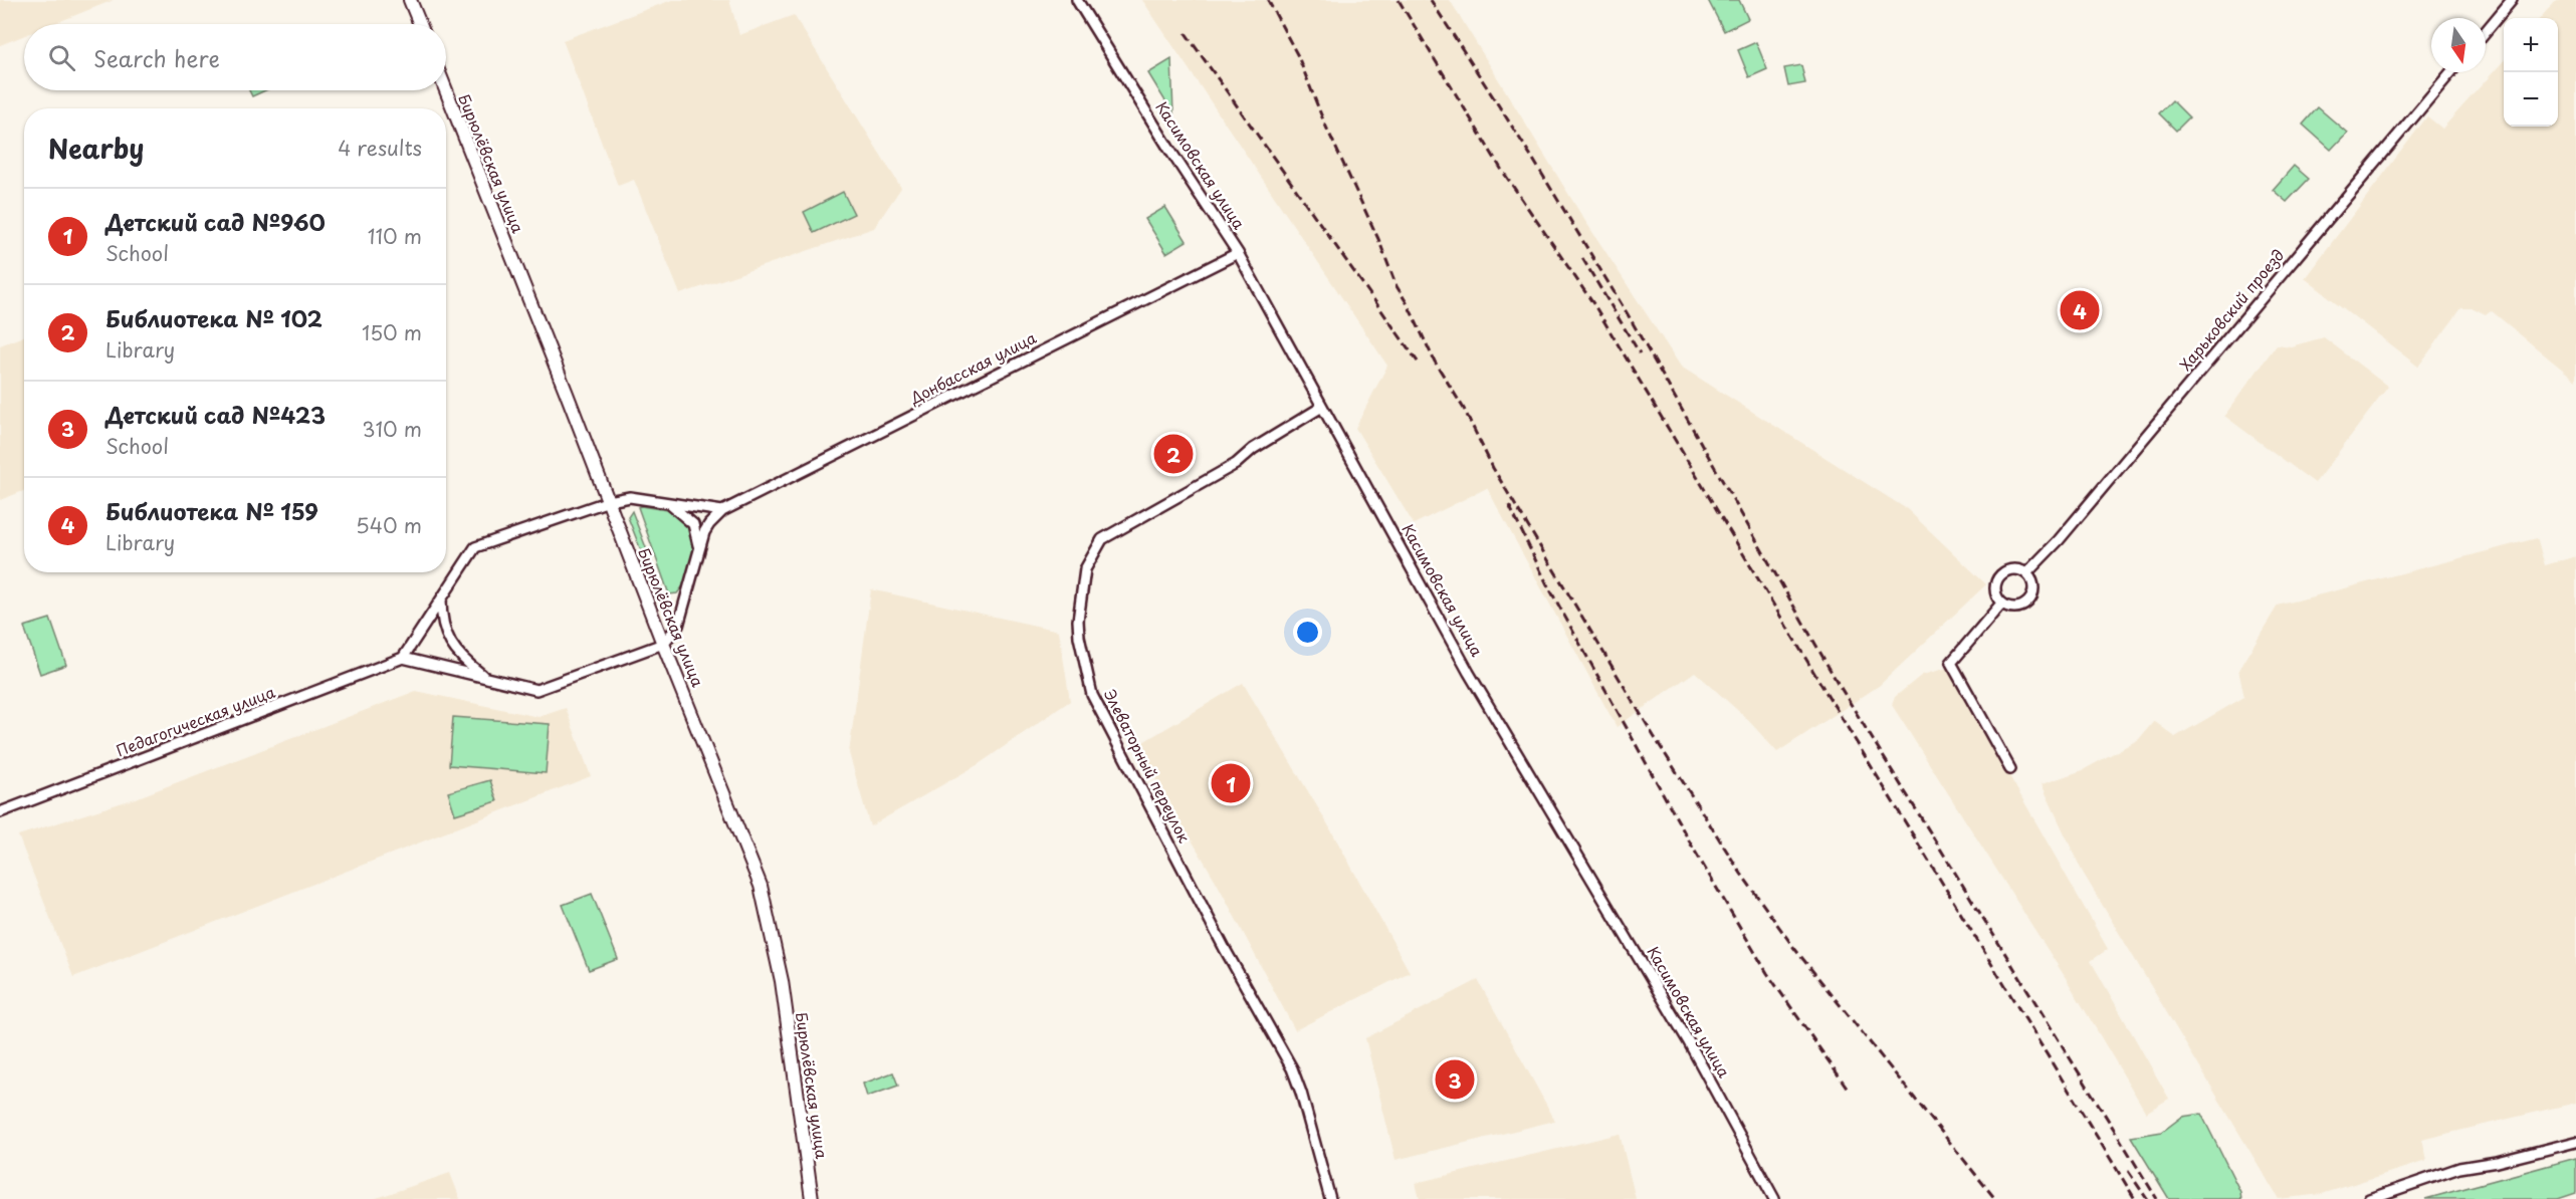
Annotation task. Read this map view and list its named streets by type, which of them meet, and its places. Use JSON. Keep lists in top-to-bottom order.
{
  "streets": {
    "street": [
      "Бирюлёвская улица",
      "Касимовская улица",
      "Харьковский проезд",
      "Донбасская улица",
      "Педагогическая улица",
      "Элеваторный переулок"
    ]
  },
  "crossings": [
    ["Касимовская улица", "Донбасская улица"],
    ["Касимовская улица", "Элеваторный переулок"]
  ],
  "north": "bottom",
  "page": {
    "map_buttons": ["+", "−"],
    "search": "Search here",
    "heading": ["Nearby", "4 results"],
    "list": [
      {
        "mark": "1",
        "name": "Детский сад №960",
        "note": "School",
        "value": "110 m"
      },
      {
        "mark": "2",
        "name": "Библиотека № 102",
        "note": "Library",
        "value": "150 m"
      },
      {
        "mark": "3",
        "name": "Детский сад №423",
        "note": "School",
        "value": "310 m"
      },
      {
        "mark": "4",
        "name": "Библиотека № 159",
        "note": "Library",
        "value": "540 m"
      }
    ],
    "pins": [
      "4",
      "2",
      "1",
      "3"
    ]
  }
}
